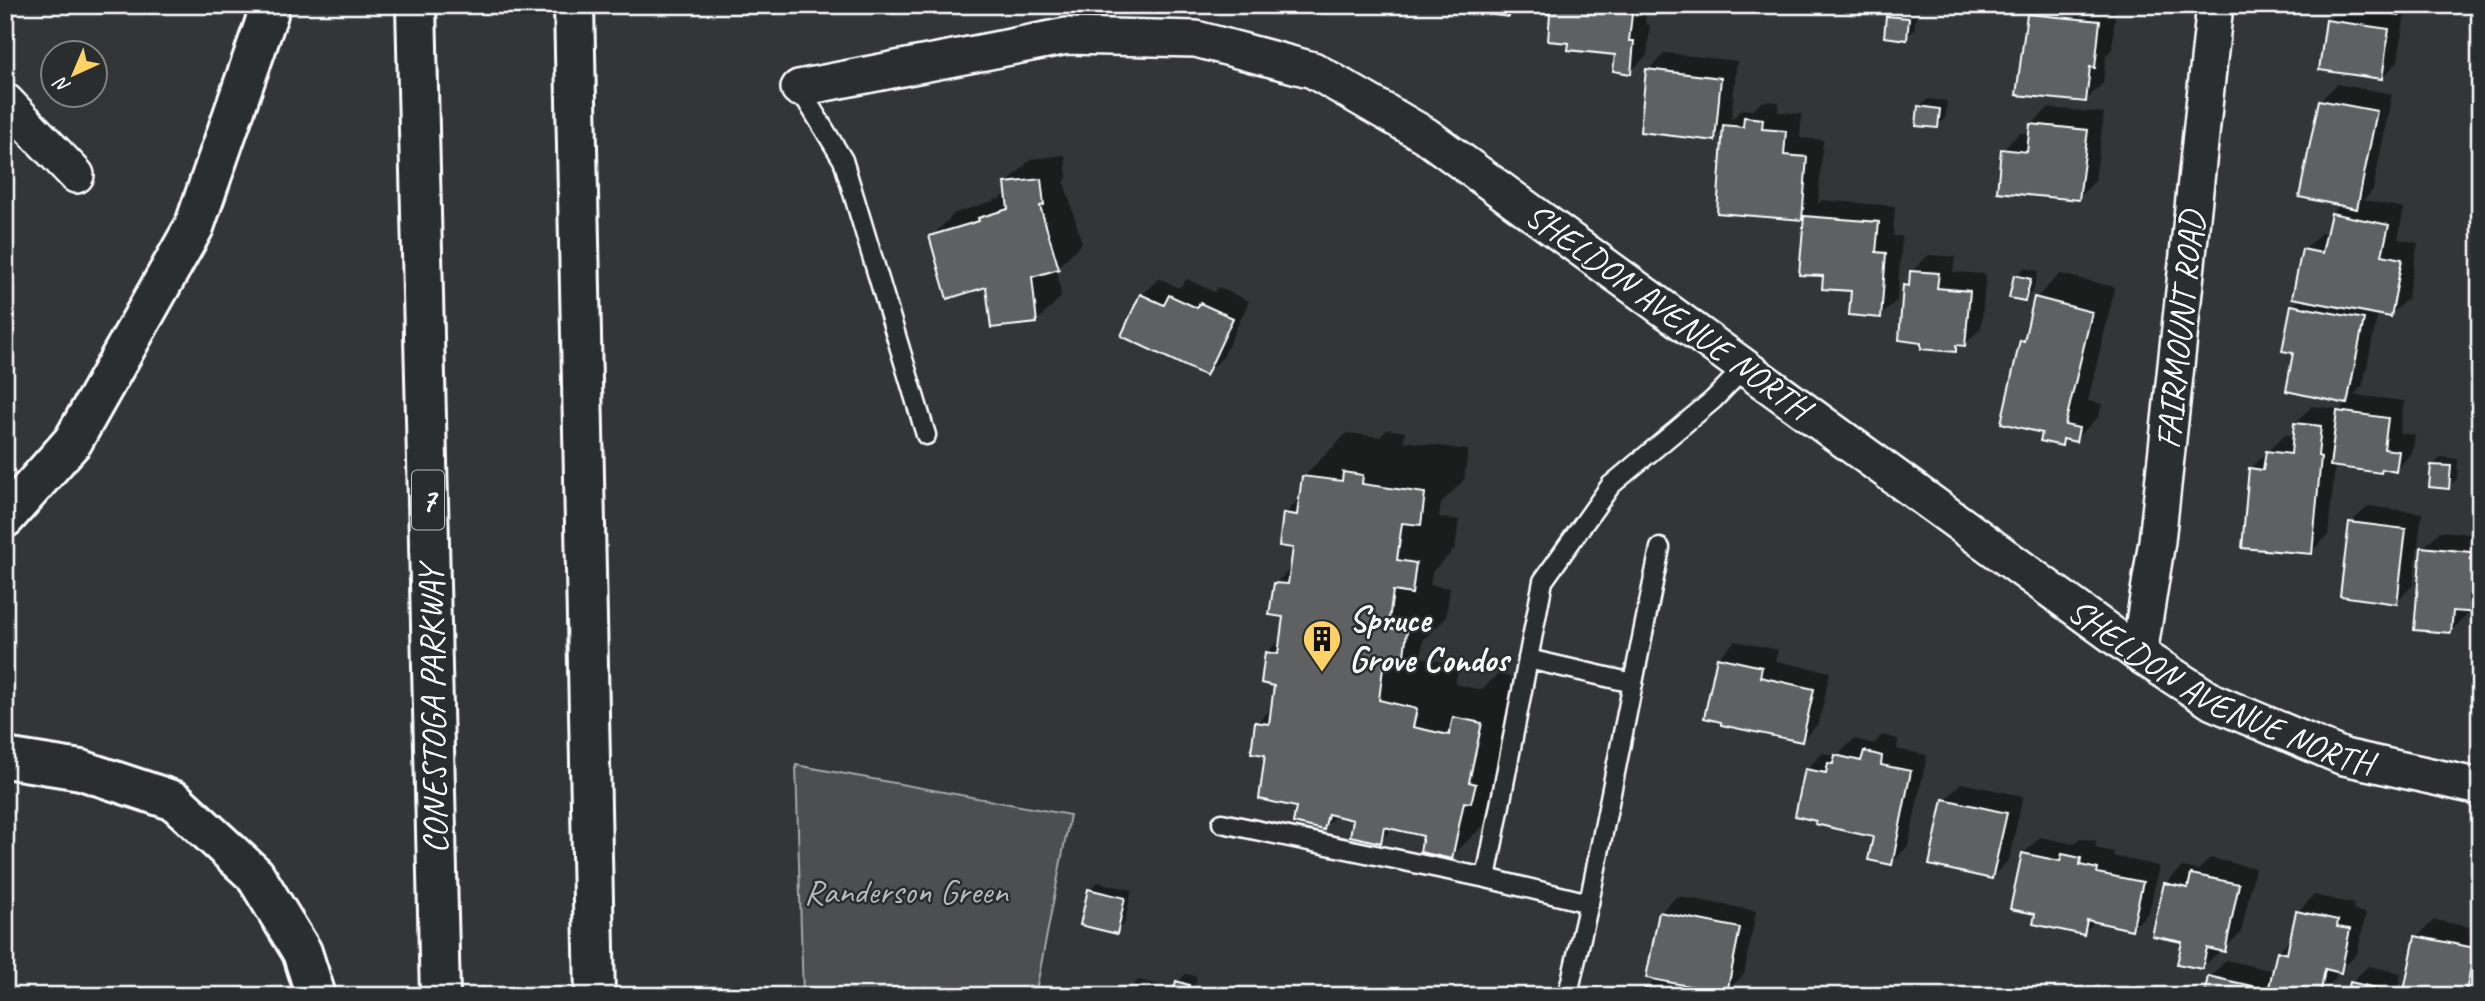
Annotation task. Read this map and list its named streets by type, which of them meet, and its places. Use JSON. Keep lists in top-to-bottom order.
{
  "streets": {
    "highway": ["7", "CONESTOGA PARKWAY"],
    "street": ["SHELDON AVENUE NORTH", "FAIRMOUNT ROAD"]
  },
  "crossings": [
    ["SHELDON AVENUE NORTH", "FAIRMOUNT ROAD"]
  ],
  "parks": ["Randerson Green"],
  "places": {
    "building": ["Spruce Grove Condos"]
  },
  "north": "bottom left"
}
